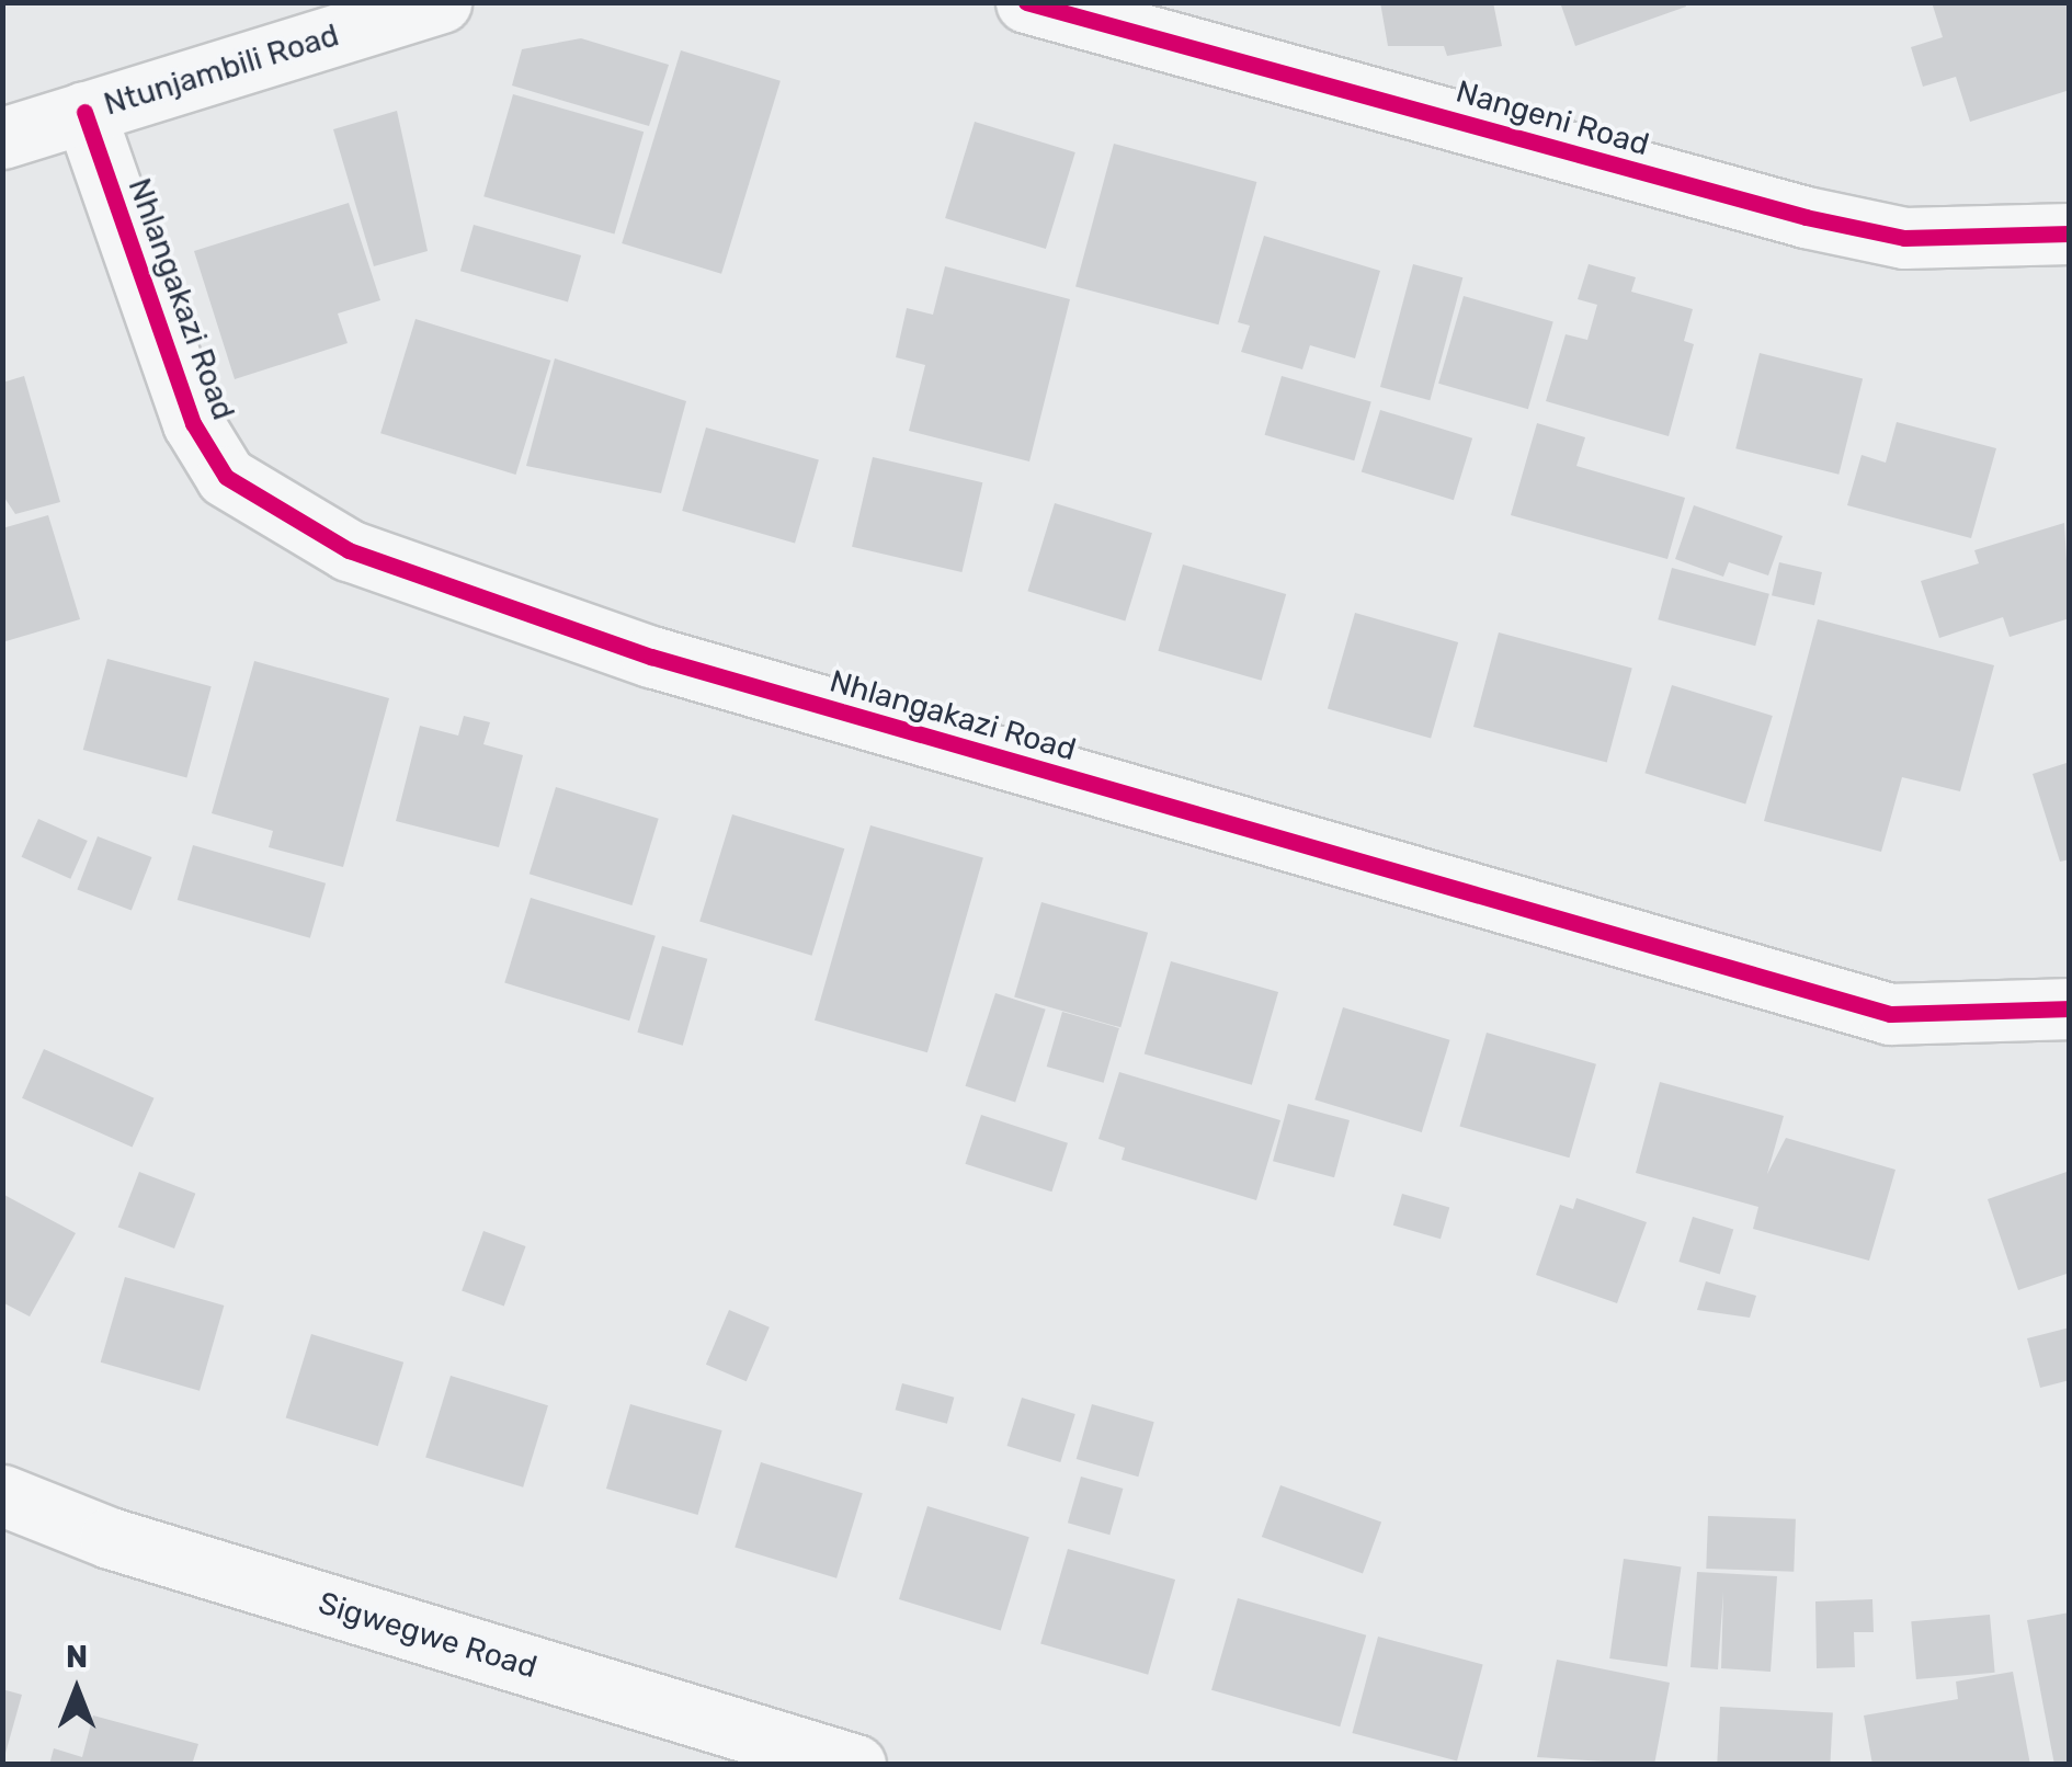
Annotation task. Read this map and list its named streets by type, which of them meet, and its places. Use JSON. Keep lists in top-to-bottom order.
{
  "streets": {
    "street": [
      "Ntunjambili Road",
      "Nangeni Road",
      "Nhlangakazi Road",
      "Sigwegwe Road"
    ]
  },
  "crossings": [
    ["Ntunjambili Road", "Nhlangakazi Road"]
  ],
  "north": "top"
}
